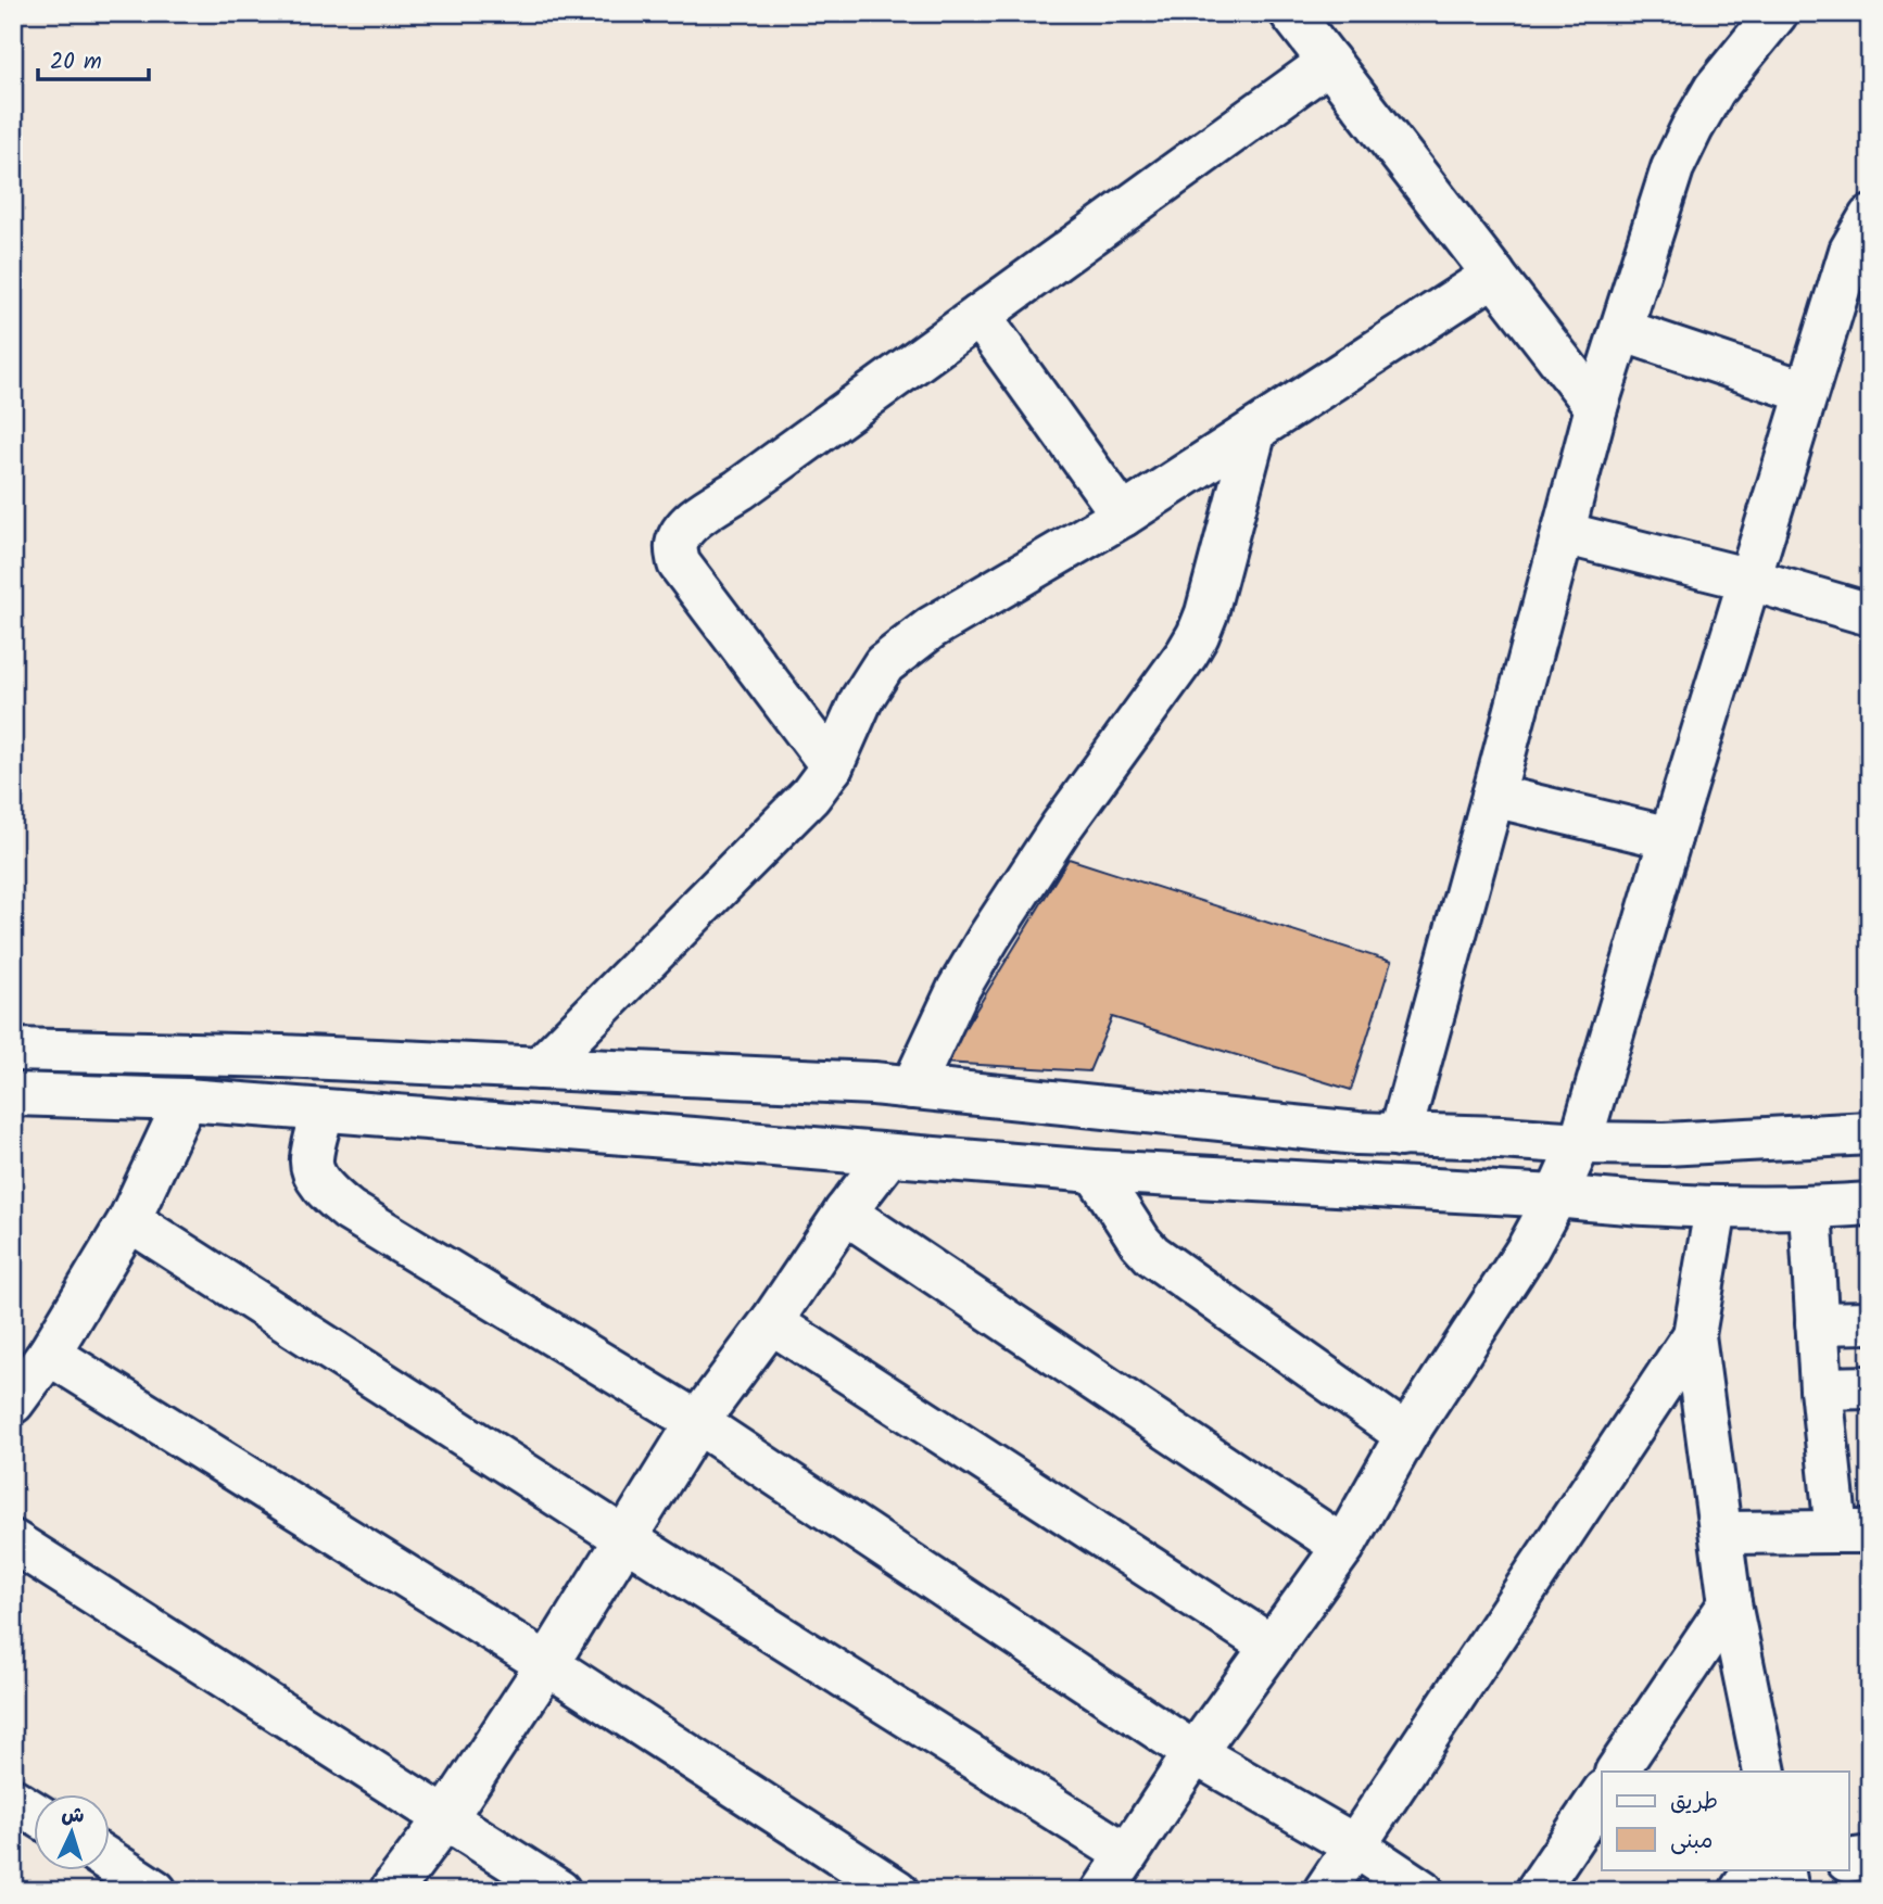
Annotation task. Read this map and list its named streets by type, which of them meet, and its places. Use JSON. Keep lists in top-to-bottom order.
{
  "legend": ["طريق", "مبنى"],
  "scale_bar": "20 m",
  "north": "top"
}
